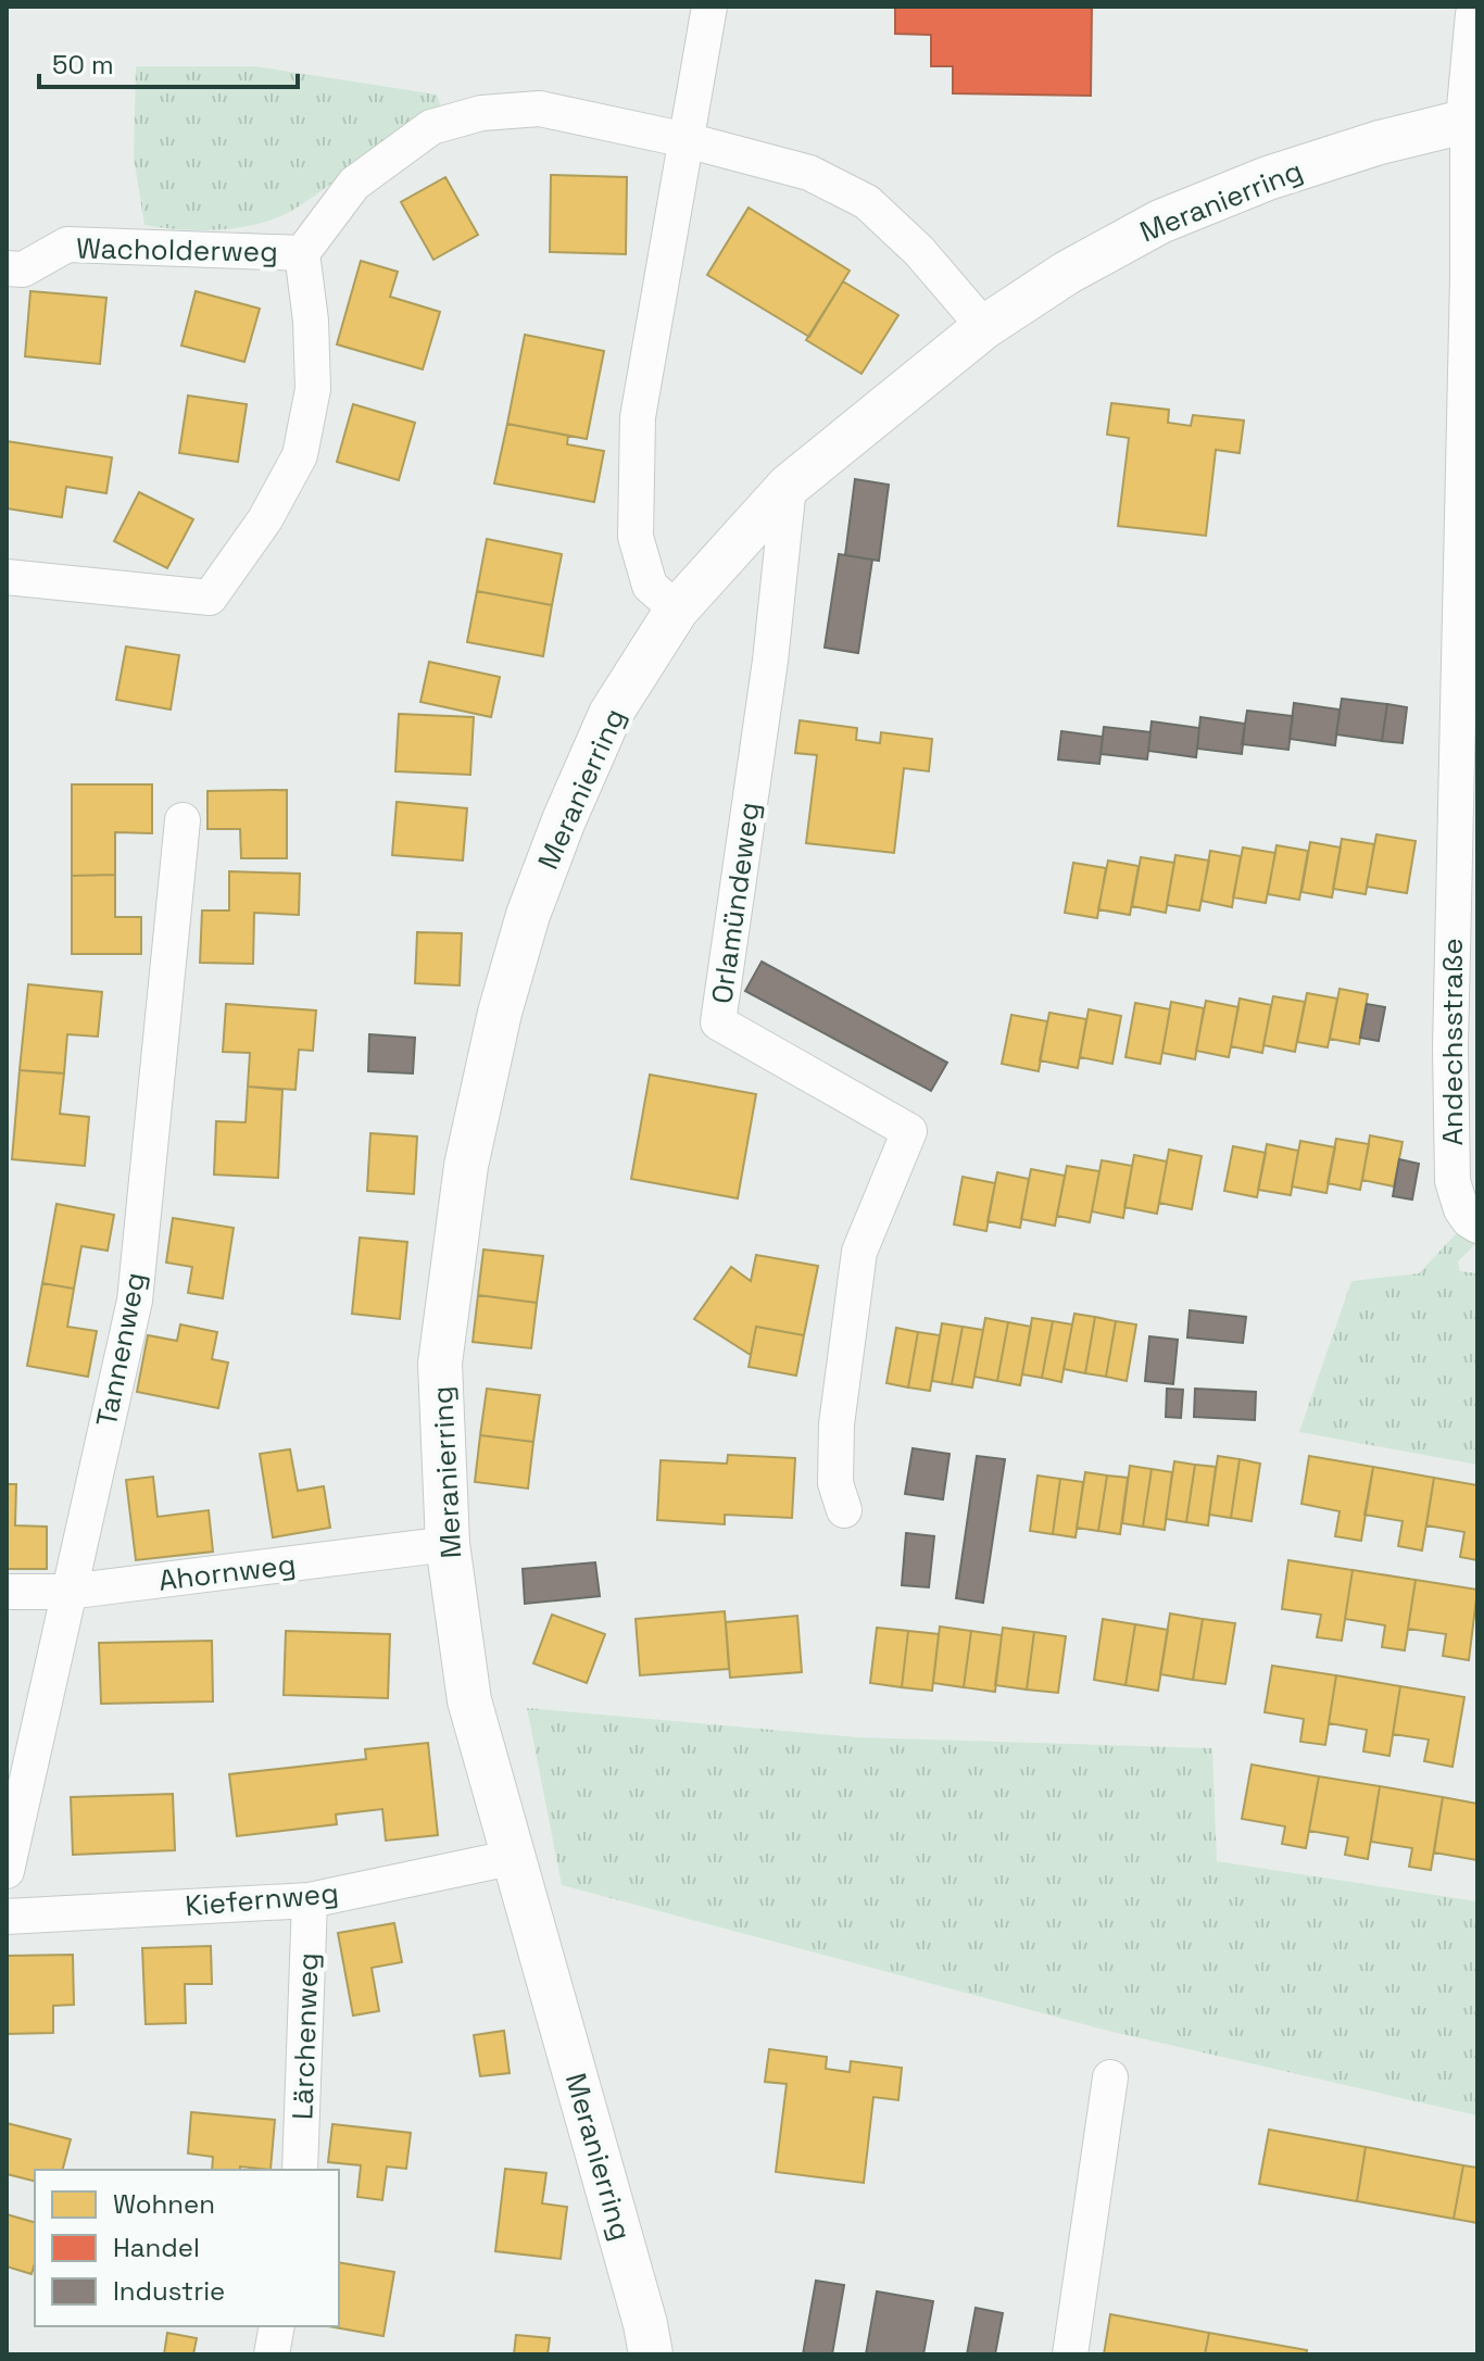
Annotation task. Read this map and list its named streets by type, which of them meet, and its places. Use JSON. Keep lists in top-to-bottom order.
{
  "streets": {
    "street": [
      "Meranierring",
      "Wacholderweg",
      "Orlamündeweg",
      "Andechsstraße",
      "Tannenweg",
      "Ahornweg",
      "Kiefernweg",
      "Lärchenweg"
    ]
  },
  "crossings": [
    ["Meranierring", "Orlamündeweg"],
    ["Meranierring", "Andechsstraße"],
    ["Meranierring", "Ahornweg"],
    ["Meranierring", "Kiefernweg"],
    ["Tannenweg", "Ahornweg"],
    ["Kiefernweg", "Lärchenweg"]
  ],
  "legend": ["Wohnen", "Handel", "Industrie"],
  "scale_bar": "50 m"
}
